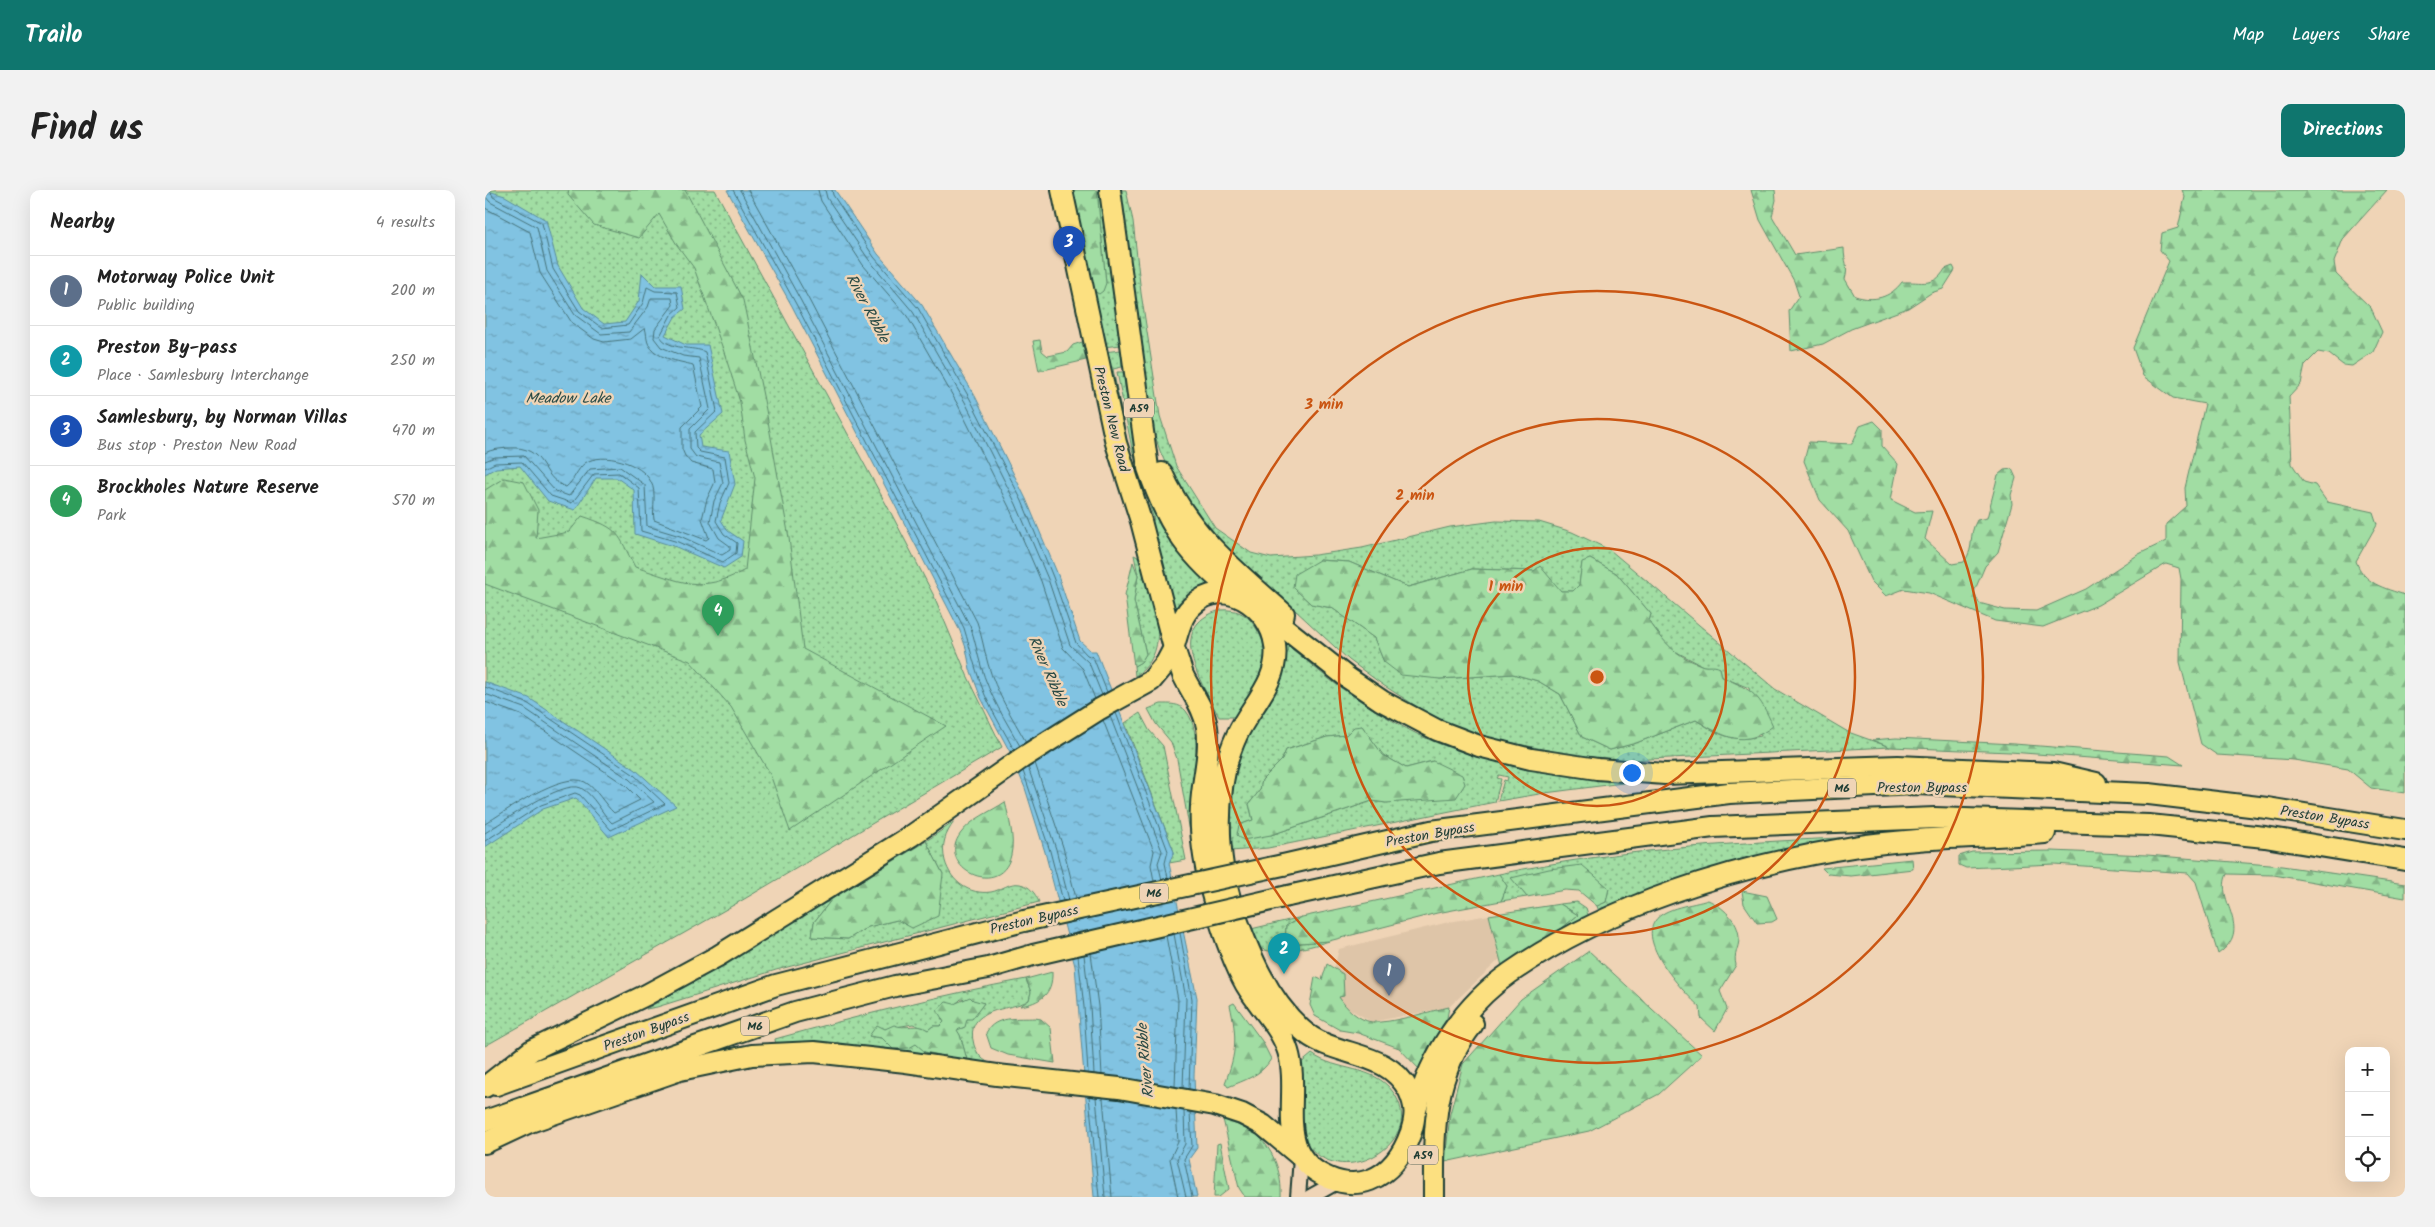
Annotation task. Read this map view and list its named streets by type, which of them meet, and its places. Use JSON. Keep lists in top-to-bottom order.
{
  "streets": {
    "highway": [
      "A59",
      "Preston New Road",
      "Preston Bypass",
      "M6"
    ]
  },
  "water": ["River Ribble", "Meadow Lake"],
  "page": {
    "header": "Trailo",
    "nav": ["Map", "Layers", "Share"],
    "title": "Find us",
    "buttons": "Directions",
    "heading": ["Nearby", "4 results"],
    "pins": [
      "3",
      "4",
      "2",
      "1"
    ],
    "list": [
      {
        "mark": "1",
        "name": "Motorway Police Unit",
        "note": "Public building",
        "value": "200 m"
      },
      {
        "mark": "2",
        "name": "Preston By-pass",
        "note": "Place · Samlesbury Interchange",
        "value": "250 m"
      },
      {
        "mark": "3",
        "name": "Samlesbury, by Norman Villas",
        "note": "Bus stop · Preston New Road",
        "value": "470 m"
      },
      {
        "mark": "4",
        "name": "Brockholes Nature Reserve",
        "note": "Park",
        "value": "570 m"
      }
    ],
    "map_buttons": ["+", "−"]
  },
  "rings": ["3 min", "2 min", "1 min"]
}
